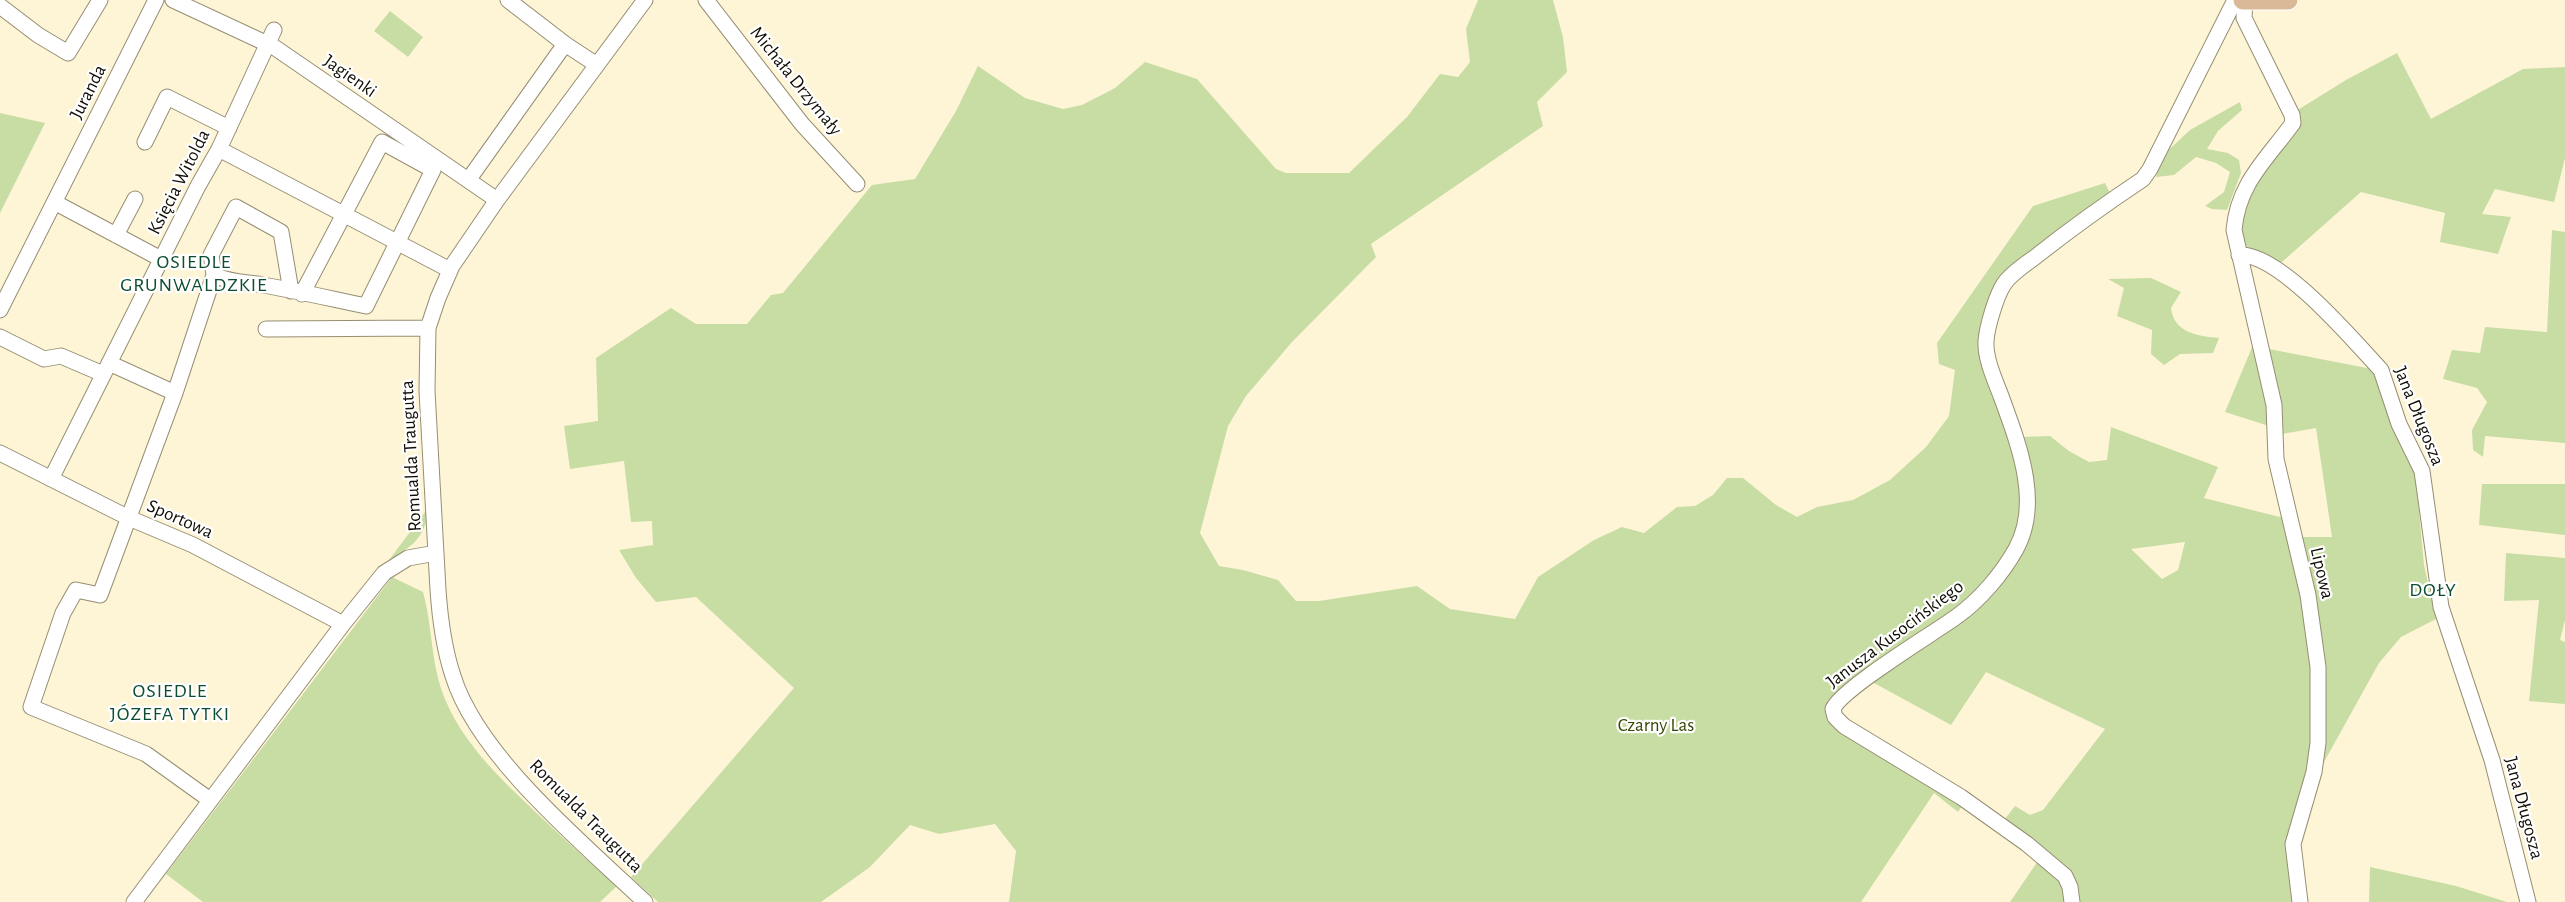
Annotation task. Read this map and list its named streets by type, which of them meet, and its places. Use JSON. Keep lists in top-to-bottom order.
{
  "streets": {
    "street": [
      "Jagienki",
      "Michała Drzymały",
      "Juranda",
      "Księcia Witolda",
      "Jana Długosza",
      "Romualda Traugutta",
      "Sportowa",
      "Lipowa",
      "Janusza Kusocińskiego"
    ]
  },
  "crossings": [
    ["Jagienki", "Księcia Witolda"],
    ["Jagienki", "Romualda Traugutta"],
    ["Księcia Witolda", "Sportowa"],
    ["Jana Długosza", "Lipowa"]
  ],
  "districts": ["OSIEDLE GRUNWALDZKIE", "DOŁY", "OSIEDLE JÓZEFA TYTKI"],
  "parks": ["Czarny Las"]
}
